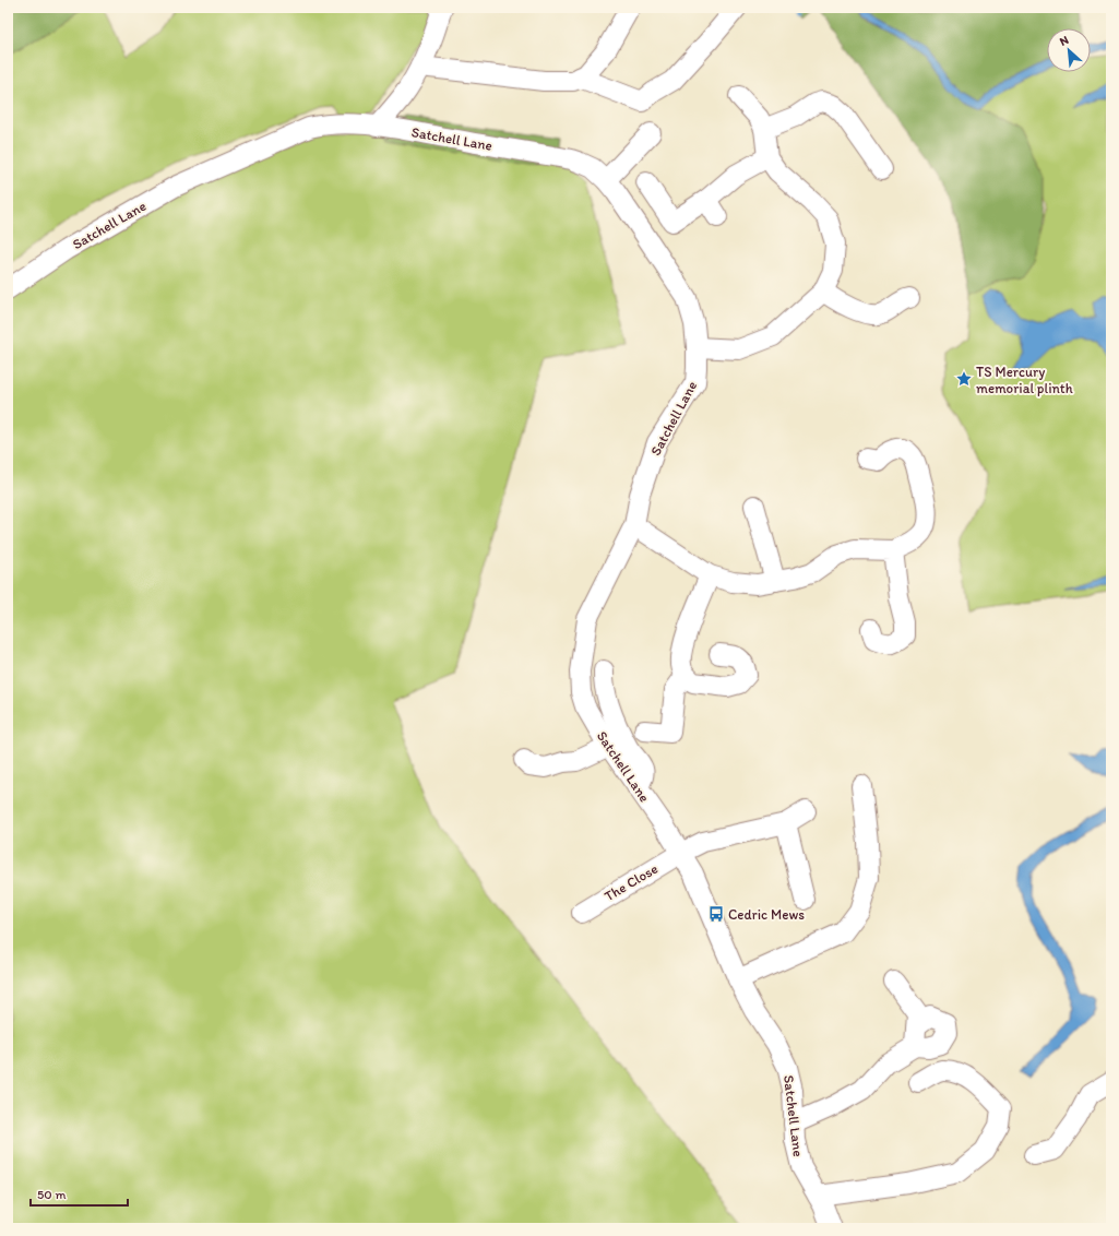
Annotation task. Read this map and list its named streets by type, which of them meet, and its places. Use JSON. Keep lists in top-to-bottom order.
{
  "streets": {
    "street": ["Satchell Lane", "The Close"]
  },
  "crossings": [
    ["Satchell Lane", "The Close"]
  ],
  "places": {
    "place": ["TS Mercury memorial plinth"],
    "bus stop": ["Cedric Mews"]
  },
  "scale_bar": "50 m",
  "north": "top left"
}
